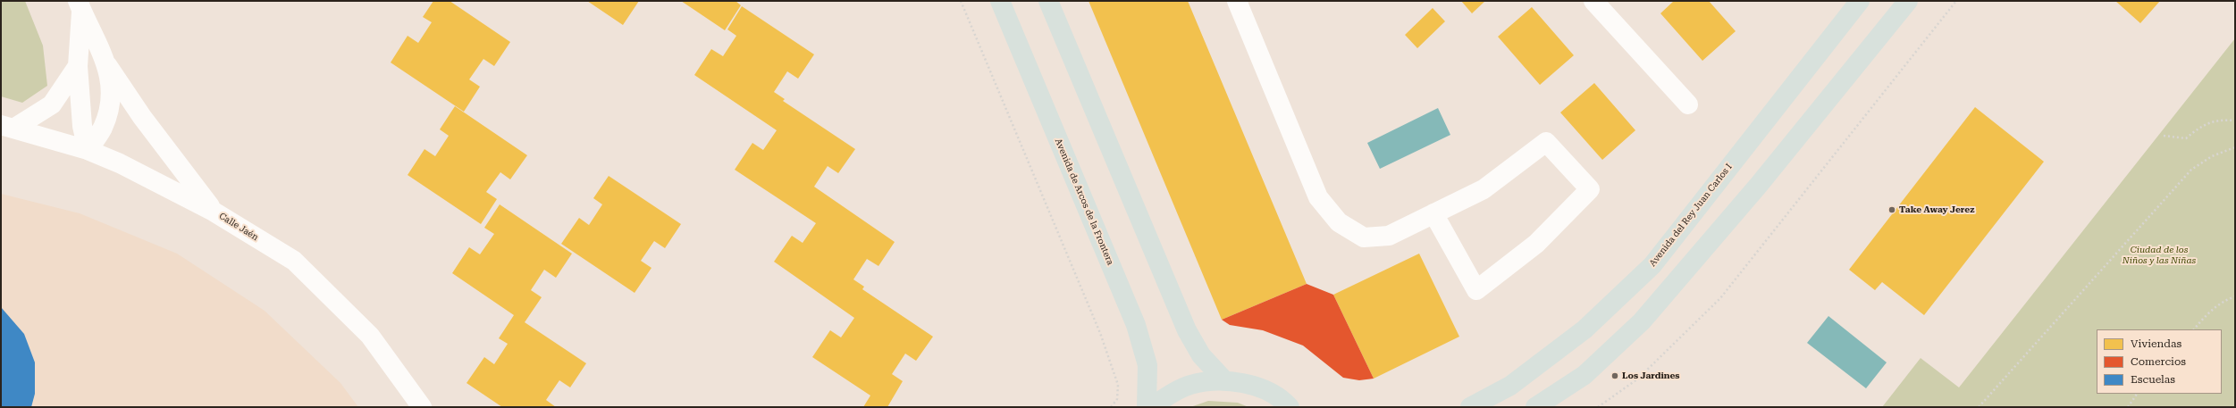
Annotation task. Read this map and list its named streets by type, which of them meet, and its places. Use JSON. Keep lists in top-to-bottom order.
{
  "streets": {
    "main road": ["Avenida de Arcos de la Frontera", "Avenida del Rey Juan Carlos I"],
    "street": ["Calle Jaén"]
  },
  "parks": ["Ciudad de los Niños y las Niñas"],
  "places": ["Take Away Jerez", "Los Jardines"],
  "legend": ["Viviendas", "Comercios", "Escuelas"]
}
